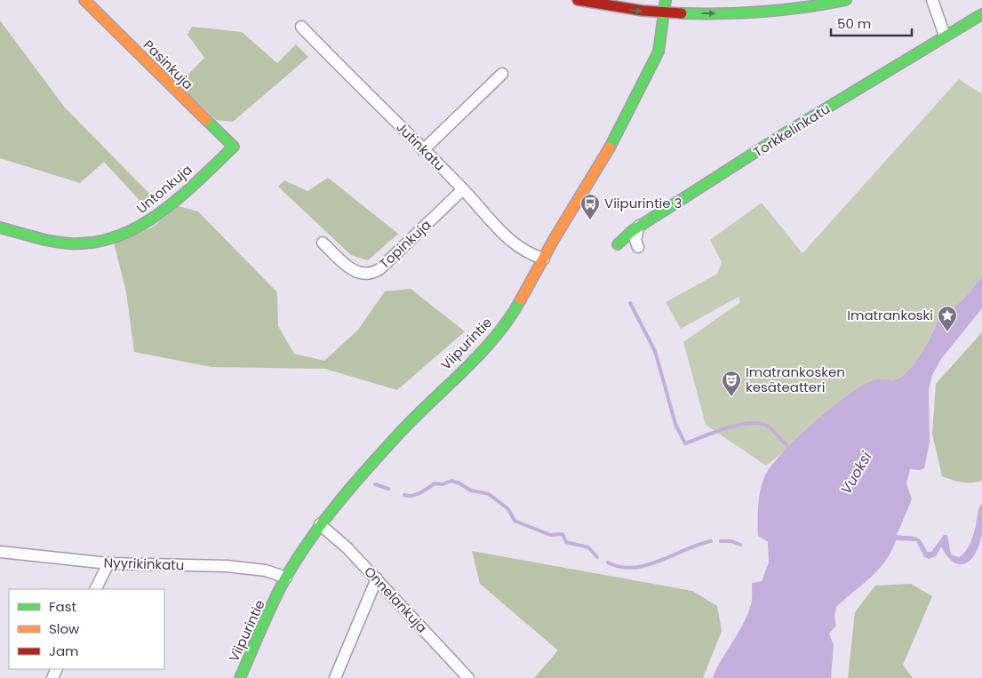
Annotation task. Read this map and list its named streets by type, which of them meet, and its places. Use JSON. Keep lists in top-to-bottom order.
{
  "streets": {
    "main road": [
      "Pasinkuja",
      "Torkkelinkatu",
      "Untonkuja",
      "Viipurintie"
    ],
    "street": [
      "Jutinkatu",
      "Topinkuja",
      "Nyyrikinkatu",
      "Onnelankuja"
    ]
  },
  "crossings": [
    ["Pasinkuja", "Untonkuja"],
    ["Jutinkatu", "Topinkuja"],
    ["Jutinkatu", "Viipurintie"],
    ["Viipurintie", "Nyyrikinkatu"],
    ["Viipurintie", "Onnelankuja"]
  ],
  "water": ["Vuoksi"],
  "places": {
    "bus stop": ["Viipurintie 3"],
    "place": ["Imatrankoski"],
    "theatre": ["Imatrankosken kesäteatteri"]
  },
  "legend": ["Fast", "Slow", "Jam"],
  "scale_bar": "50 m"
}
